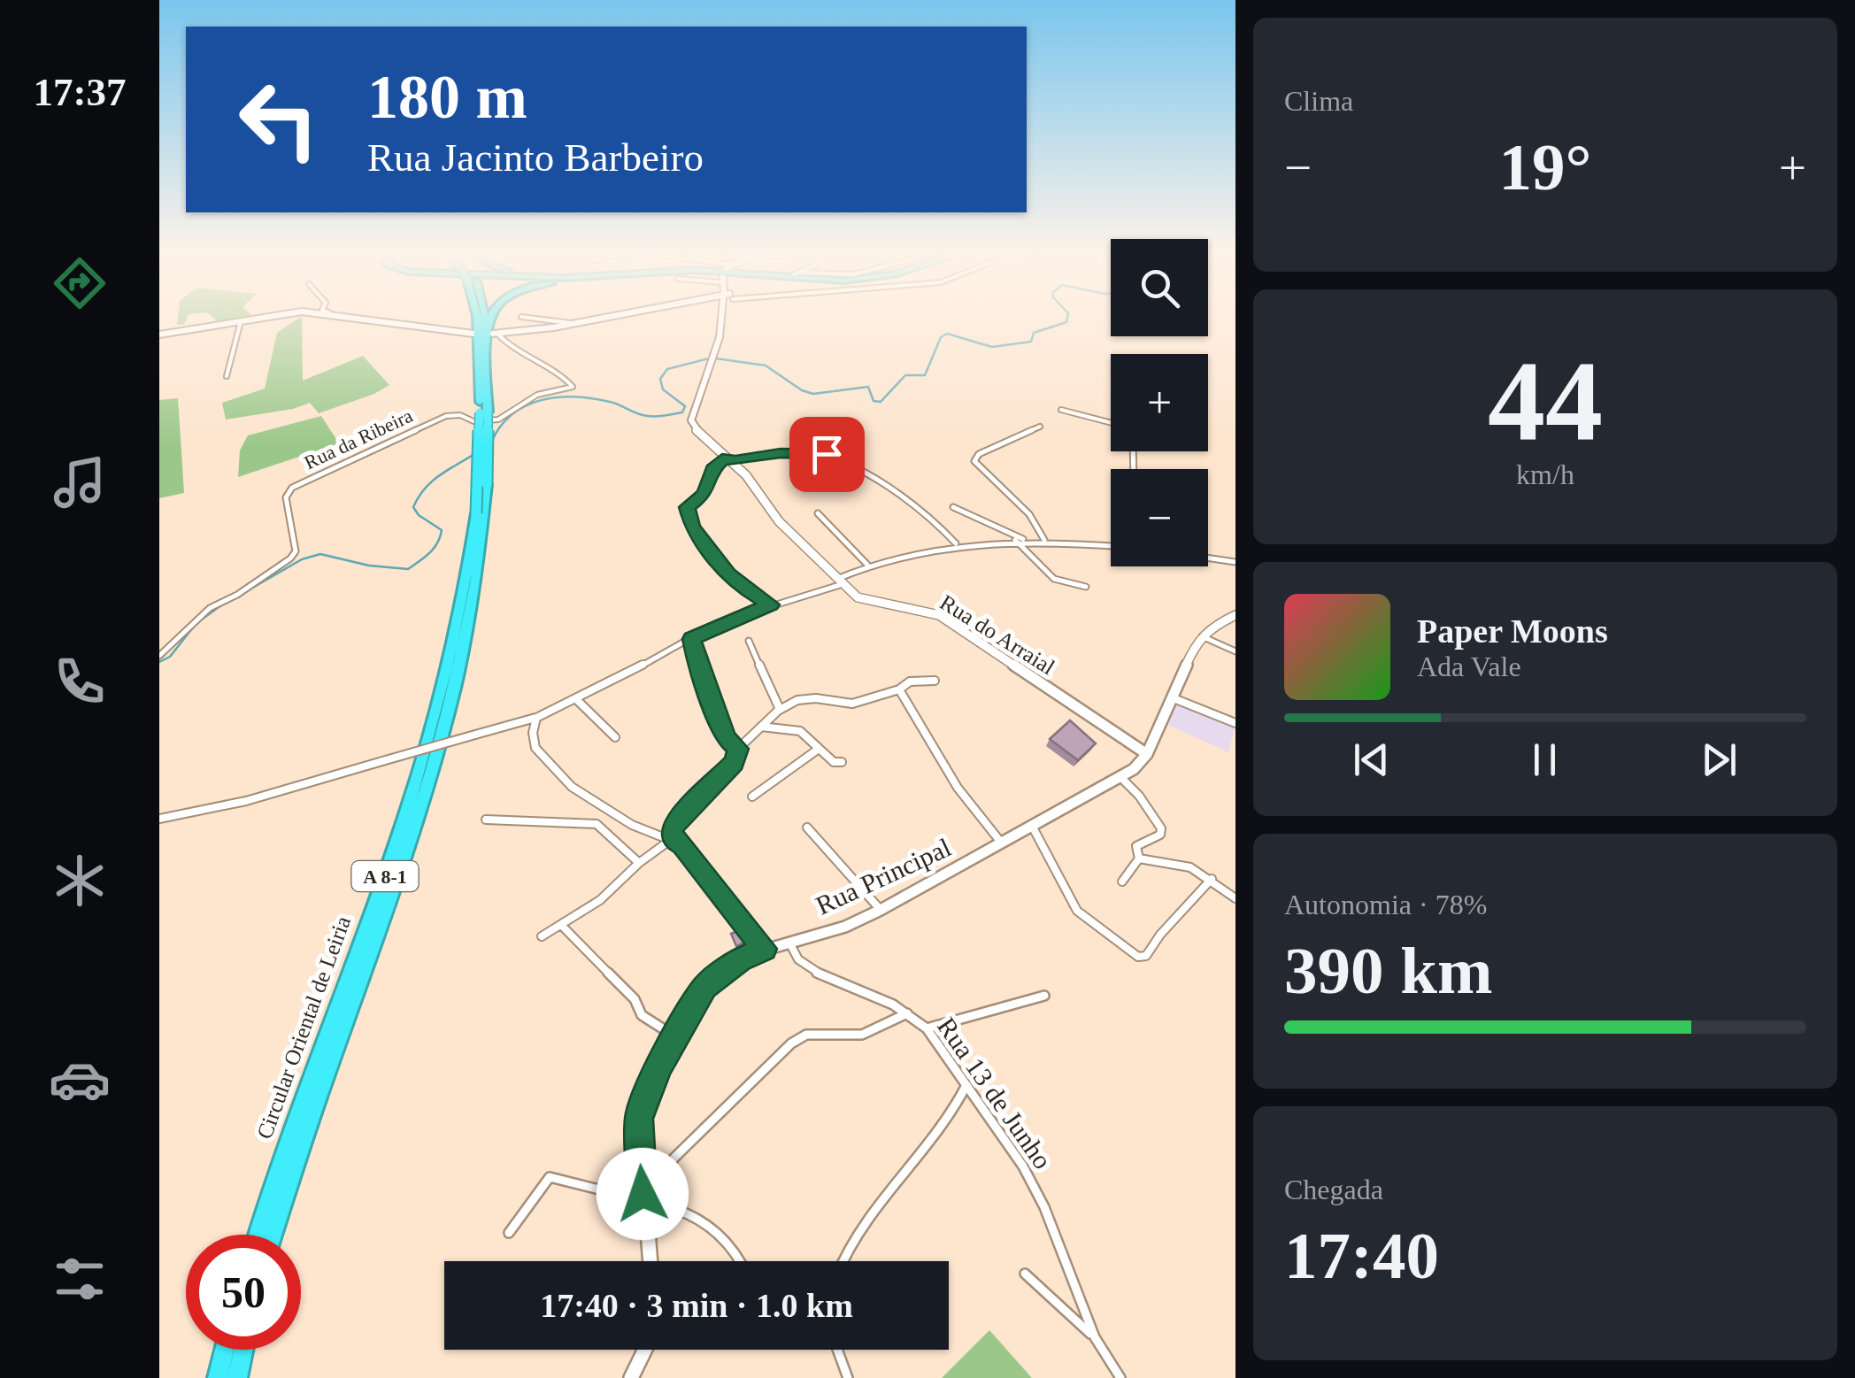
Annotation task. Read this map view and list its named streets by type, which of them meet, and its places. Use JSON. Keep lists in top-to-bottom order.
{
  "streets": {
    "highway": ["A 8-1", "Circular Oriental de Leiria"],
    "street": [
      "Rua da Ribeira",
      "Rua do Arraial",
      "Rua Principal",
      "Rua 13 de Junho"
    ]
  },
  "crossings": [
    ["Rua da Ribeira", "Circular Oriental de Leiria"],
    ["Rua do Arraial", "Rua Principal"],
    ["Rua Principal", "Rua 13 de Junho"]
  ],
  "page": {
    "tabs": "17:37",
    "tile": [
      "Clima",
      ["44", "km/h"],
      ["Autonomia · 78%", "390 km"],
      ["Chegada", "17:40"]
    ],
    "turn": ["180 m", "Rua Jacinto Barbeiro"],
    "heat": ["−", "19°", "+"],
    "map_buttons": ["+", "−"],
    "song": ["Paper Moons", "Ada Vale"],
    "limit": "50",
    "trip": "17:40 · 3 min · 1.0 km"
  }
}
